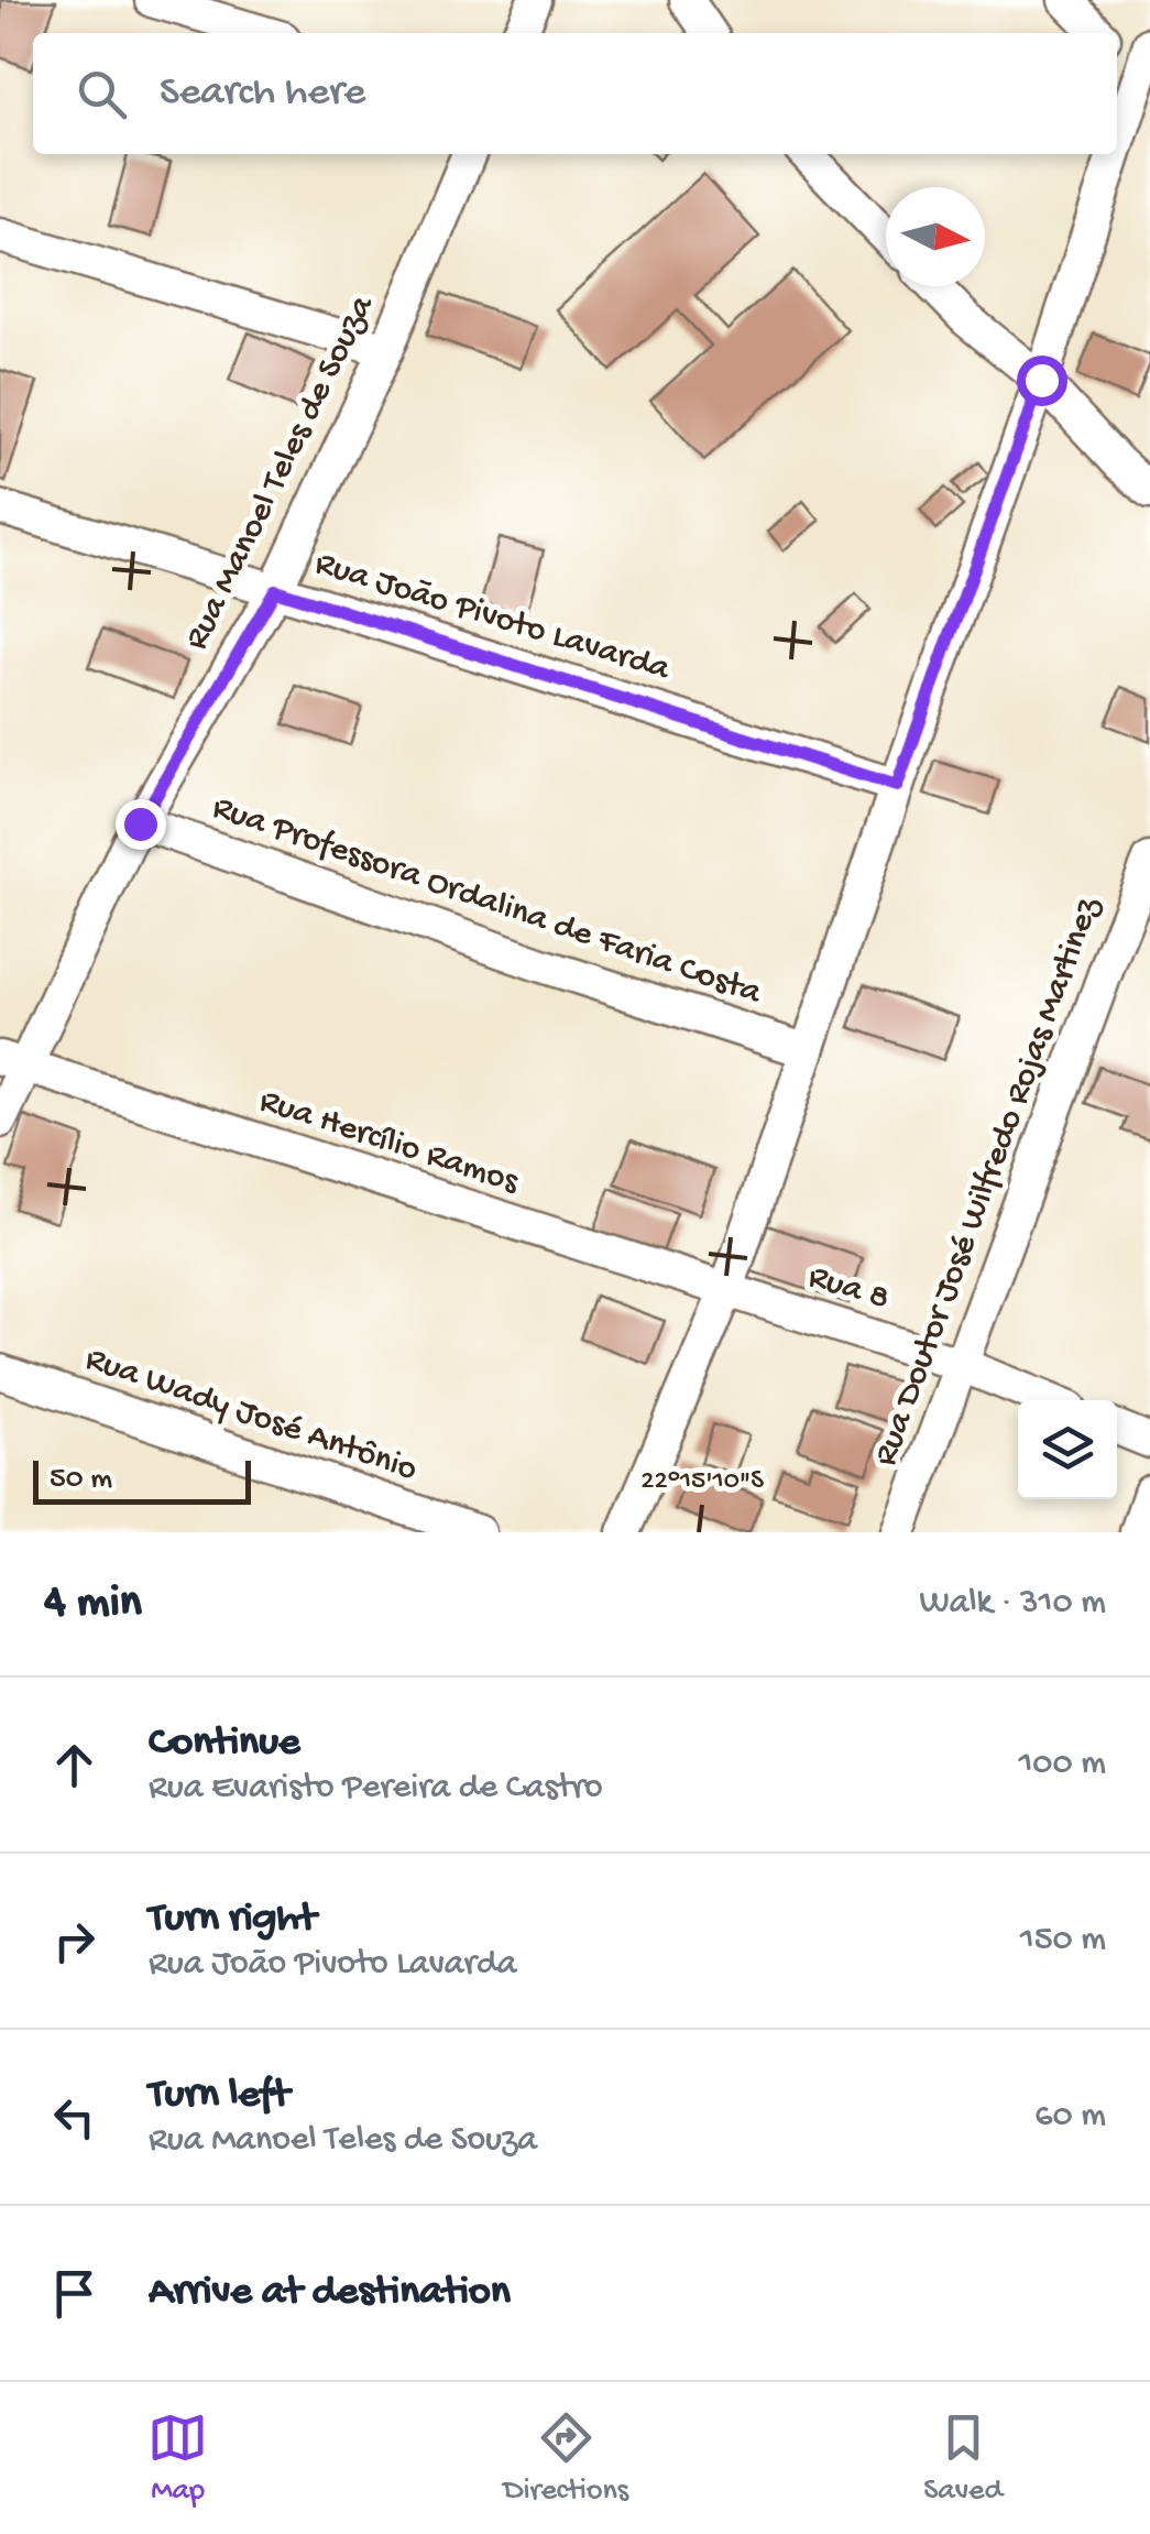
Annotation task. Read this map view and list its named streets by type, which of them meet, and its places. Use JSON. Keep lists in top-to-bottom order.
{
  "streets": {
    "street": [
      "Rua Manoel Teles de Souza",
      "Rua João Pivoto Lavarda",
      "Rua Professora Ordalina de Faria Costa",
      "Rua Hercílio Ramos",
      "Rua Doutor José Wilfredo Rojas Martinez",
      "Rua 8",
      "Rua Wady José Antônio"
    ]
  },
  "crossings": [
    ["Rua Manoel Teles de Souza", "Rua João Pivoto Lavarda"],
    ["Rua Manoel Teles de Souza", "Rua Professora Ordalina de Faria Costa"],
    ["Rua Manoel Teles de Souza", "Rua Hercílio Ramos"],
    ["Rua Hercílio Ramos", "Rua 8"],
    ["Rua Doutor José Wilfredo Rojas Martinez", "Rua 8"]
  ],
  "scale_bar": "50 m",
  "north": "right",
  "page": {
    "search": "Search here",
    "scale": "50 m",
    "heading": ["4 min", "Walk · 310 m"],
    "list": [
      ["Continue", "Rua Evaristo Pereira de Castro", "100 m"],
      ["Turn right", "Rua João Pivoto Lavarda", "150 m"],
      ["Turn left", "Rua Manoel Teles de Souza", "60 m"],
      "Arrive at destination"
    ],
    "nav": ["Map", "Directions", "Saved"]
  },
  "coordinates": ["22°15'10\"S"]
}
